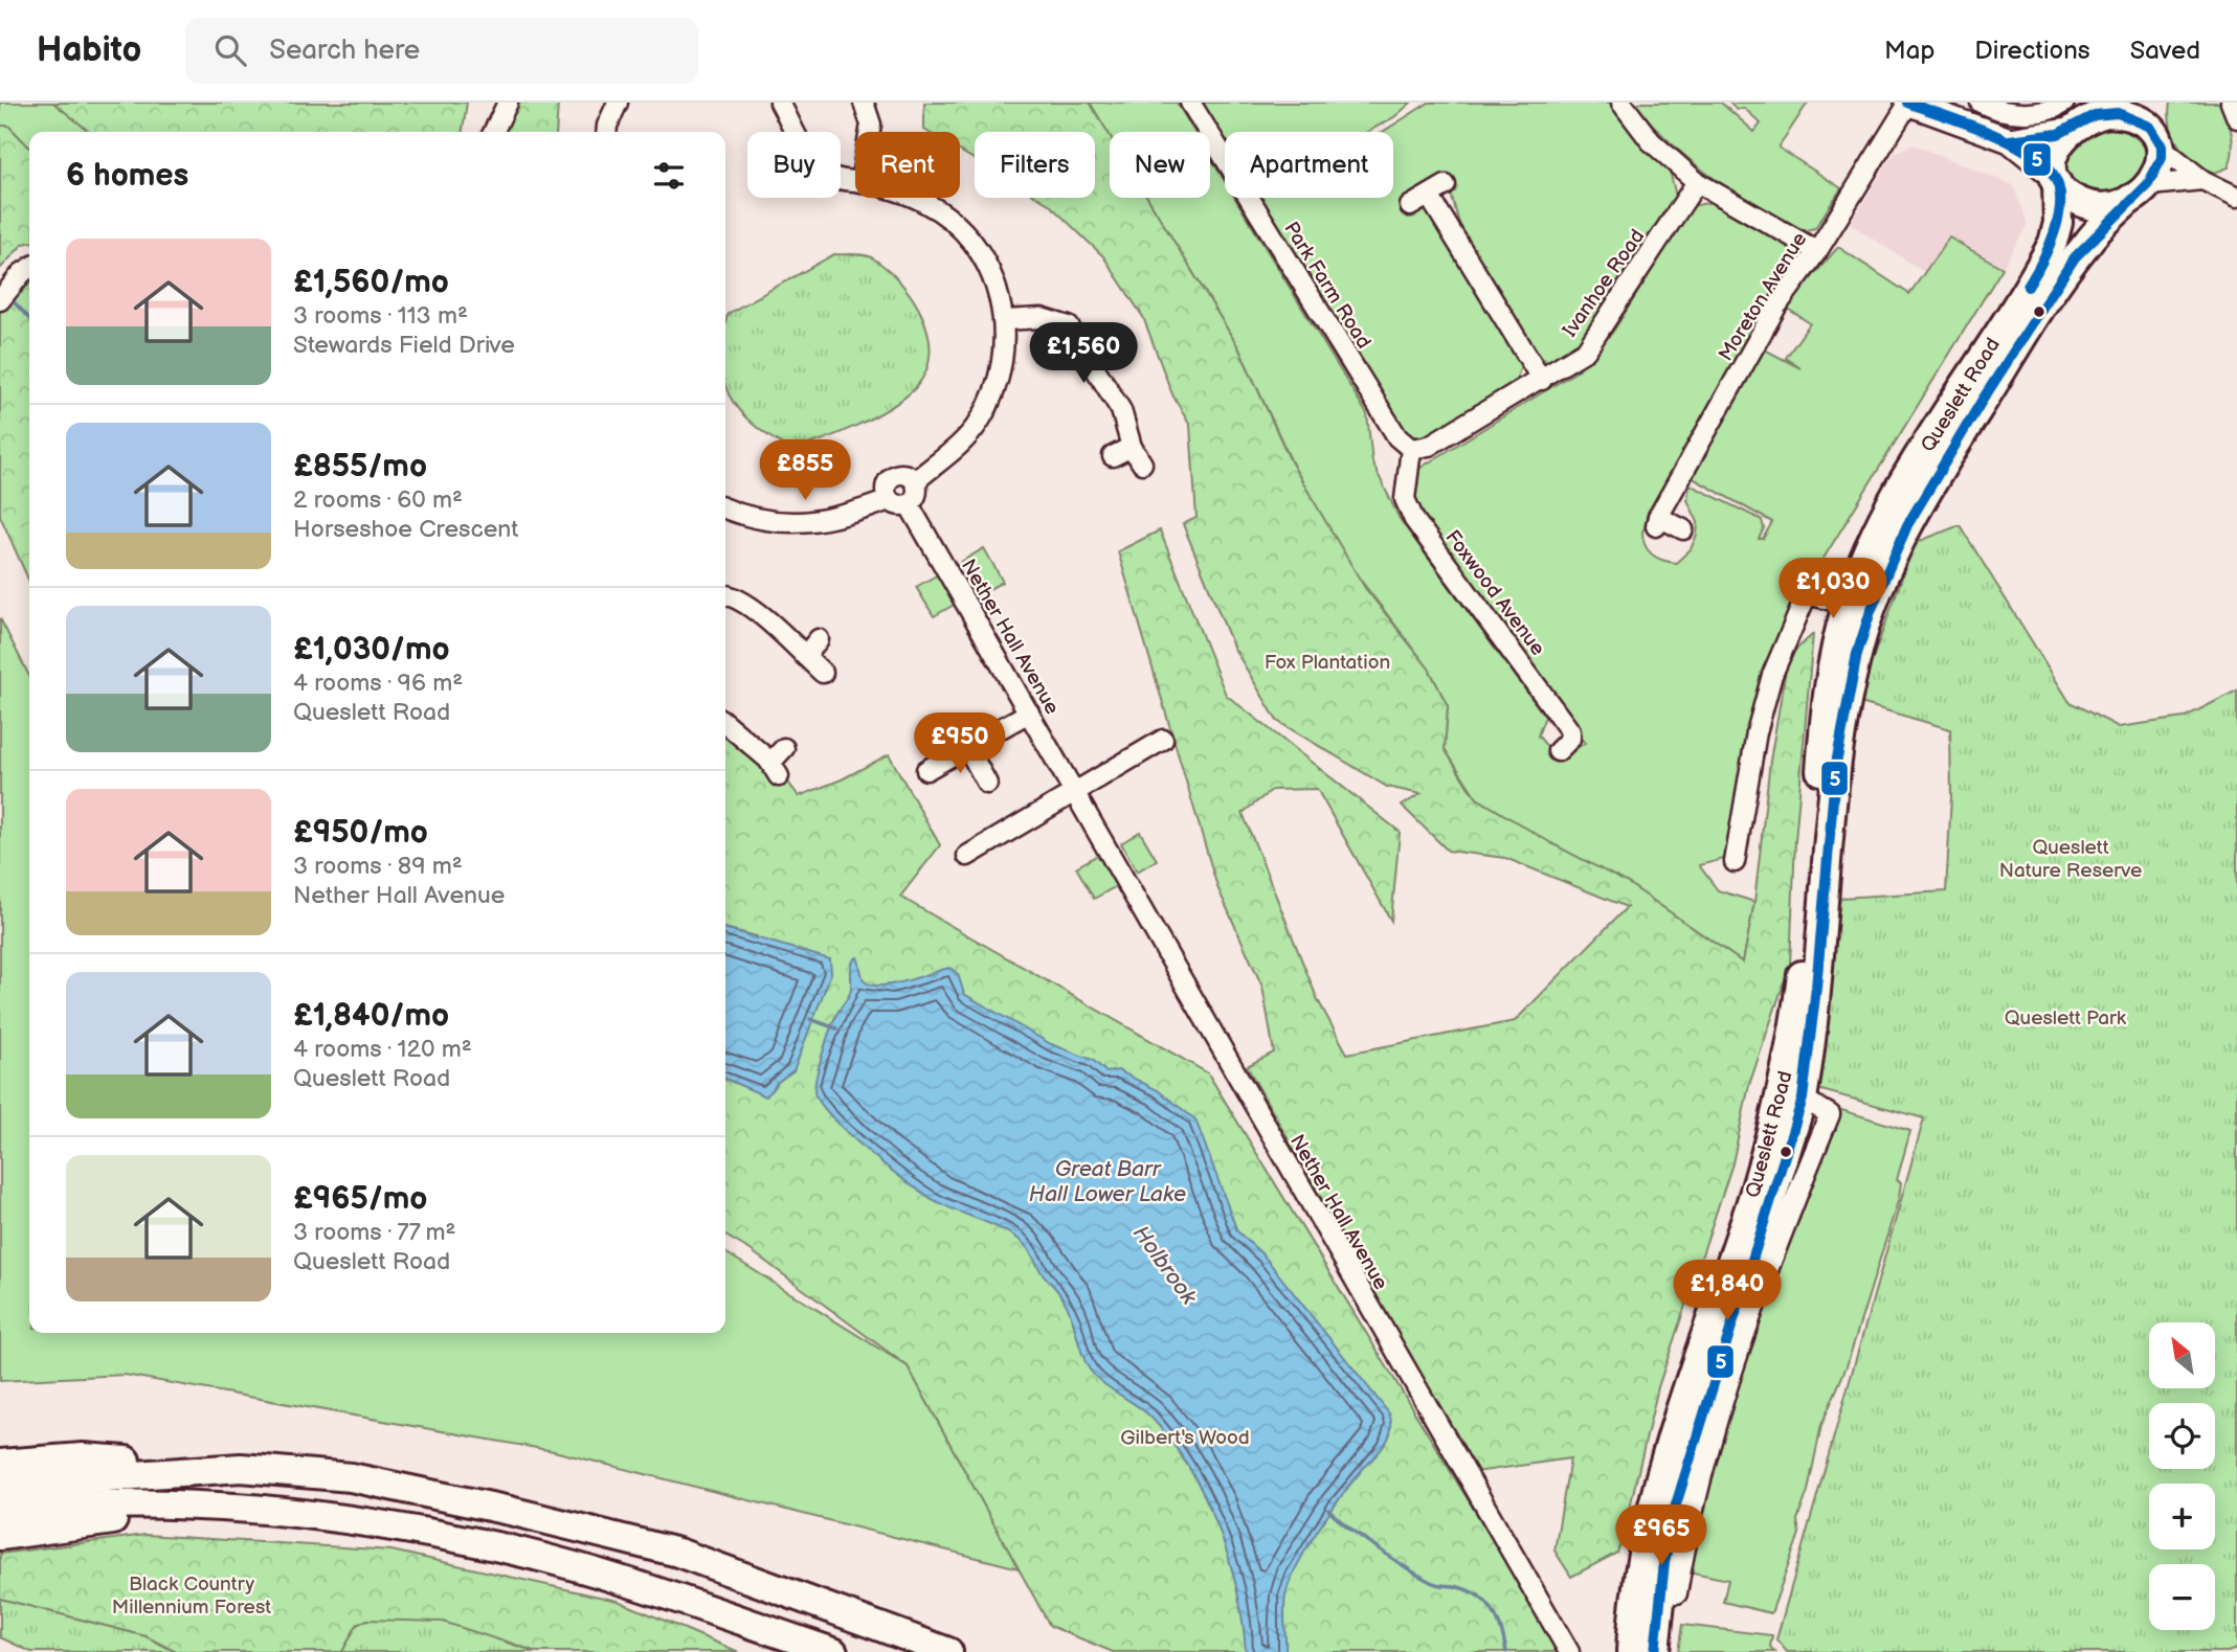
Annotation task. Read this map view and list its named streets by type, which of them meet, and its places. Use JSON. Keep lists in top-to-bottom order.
{
  "streets": {
    "highway": ["Queslett Road"],
    "street": [
      "Ivanhoe Road",
      "Park Farm Road",
      "Moreton Avenue",
      "Foxwood Avenue",
      "Nether Hall Avenue"
    ]
  },
  "crossings": [
    ["Ivanhoe Road", "Park Farm Road"],
    ["Ivanhoe Road", "Foxwood Avenue"],
    ["Park Farm Road", "Foxwood Avenue"]
  ],
  "water": ["Great Barr Hall Lower Lake", "Holbrook"],
  "parks": [
    "Fox Plantation",
    "Queslett Nature Reserve",
    "Queslett Park",
    "Gilbert's Wood",
    "Black Country Millennium Forest"
  ],
  "lines": ["transit line 5"],
  "north": "top left",
  "page": {
    "header": "Habito",
    "search": "Search here",
    "nav": ["Map", "Directions", "Saved"],
    "chip": [
      "Buy",
      "Rent",
      "Filters",
      "New",
      "Apartment"
    ],
    "heading": "6 homes",
    "list": [
      {
        "name": "£1,560/mo",
        "note": "3 rooms · 113 m² · Stewards Field Drive"
      },
      {
        "name": "£855/mo",
        "note": "2 rooms · 60 m² · Horseshoe Crescent"
      },
      {
        "name": "£1,030/mo",
        "note": "4 rooms · 96 m² · Queslett Road"
      },
      {
        "name": "£950/mo",
        "note": "3 rooms · 89 m² · Nether Hall Avenue"
      },
      {
        "name": "£1,840/mo",
        "note": "4 rooms · 120 m² · Queslett Road"
      },
      {
        "name": "£965/mo",
        "note": "3 rooms · 77 m² · Queslett Road"
      }
    ],
    "price": [
      "£1,560",
      "£855",
      "£1,030",
      "£950",
      "£1,840",
      "£965"
    ],
    "map_buttons": ["+", "−"]
  }
}
